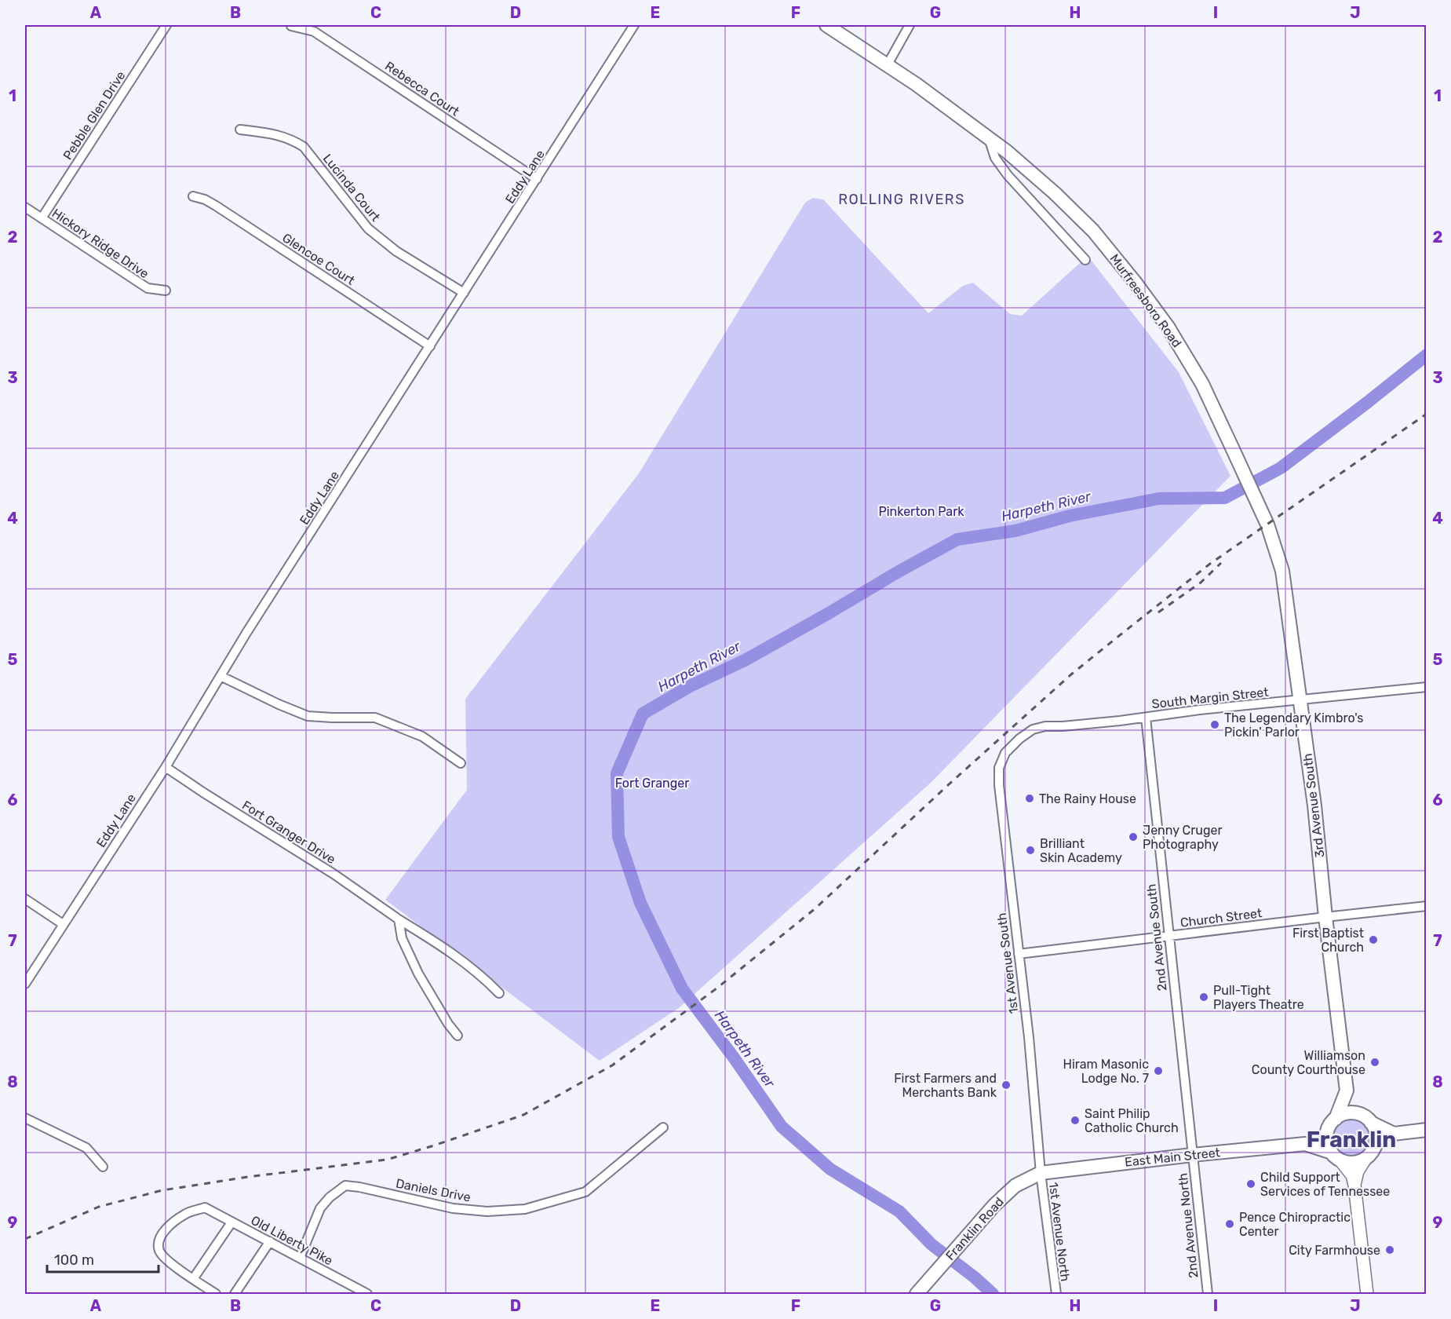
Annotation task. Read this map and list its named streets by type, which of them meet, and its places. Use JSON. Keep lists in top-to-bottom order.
{
  "streets": {
    "main road": [
      "Murfreesboro Road",
      "3rd Avenue South",
      "East Main Street",
      "Franklin Road"
    ],
    "street": [
      "Rebecca Court",
      "Pebble Glen Drive",
      "Eddy Lane",
      "Lucinda Court",
      "Hickory Ridge Drive",
      "Glencoe Court",
      "South Margin Street",
      "Fort Granger Drive",
      "Church Street",
      "2nd Avenue South",
      "1st Avenue South",
      "Daniels Drive",
      "2nd Avenue North",
      "1st Avenue North",
      "Old Liberty Pike"
    ]
  },
  "crossings": [
    ["Rebecca Court", "Eddy Lane"],
    ["Pebble Glen Drive", "Hickory Ridge Drive"],
    ["Eddy Lane", "Lucinda Court"],
    ["Eddy Lane", "Glencoe Court"],
    ["Eddy Lane", "Fort Granger Drive"],
    ["Murfreesboro Road", "3rd Avenue South"],
    ["South Margin Street", "3rd Avenue South"],
    ["South Margin Street", "2nd Avenue South"],
    ["South Margin Street", "1st Avenue South"],
    ["3rd Avenue South", "Church Street"],
    ["3rd Avenue South", "East Main Street"],
    ["Church Street", "2nd Avenue South"],
    ["Church Street", "1st Avenue South"],
    ["2nd Avenue South", "East Main Street"],
    ["2nd Avenue South", "2nd Avenue North"],
    ["1st Avenue South", "East Main Street"],
    ["1st Avenue South", "Franklin Road"],
    ["1st Avenue South", "1st Avenue North"],
    ["East Main Street", "2nd Avenue North"],
    ["East Main Street", "Franklin Road"],
    ["East Main Street", "1st Avenue North"],
    ["Daniels Drive", "Old Liberty Pike"],
    ["Franklin Road", "1st Avenue North"]
  ],
  "districts": ["ROLLING RIVERS", "Franklin"],
  "water": ["Harpeth River"],
  "parks": ["Pinkerton Park", "Fort Granger"],
  "places": [
    "The Legendary Kimbro's Pickin' Parlor",
    "The Rainy House",
    "Jenny Cruger Photography",
    "Brilliant Skin Academy",
    "First Baptist Church",
    "Pull-Tight Players Theatre",
    "Williamson County Courthouse",
    "Hiram Masonic Lodge No. 7",
    "First Farmers and Merchants Bank",
    "Saint Philip Catholic Church",
    "Child Support Services of Tennessee",
    "Pence Chiropractic Center",
    "City Farmhouse"
  ],
  "scale_bar": "100 m",
  "grid": {
    "columns": [
      "A",
      "B",
      "C",
      "D",
      "E",
      "F",
      "G",
      "H",
      "I",
      "J"
    ],
    "rows": [
      "1",
      "2",
      "3",
      "4",
      "5",
      "6",
      "7",
      "8",
      "9"
    ]
  }
}
